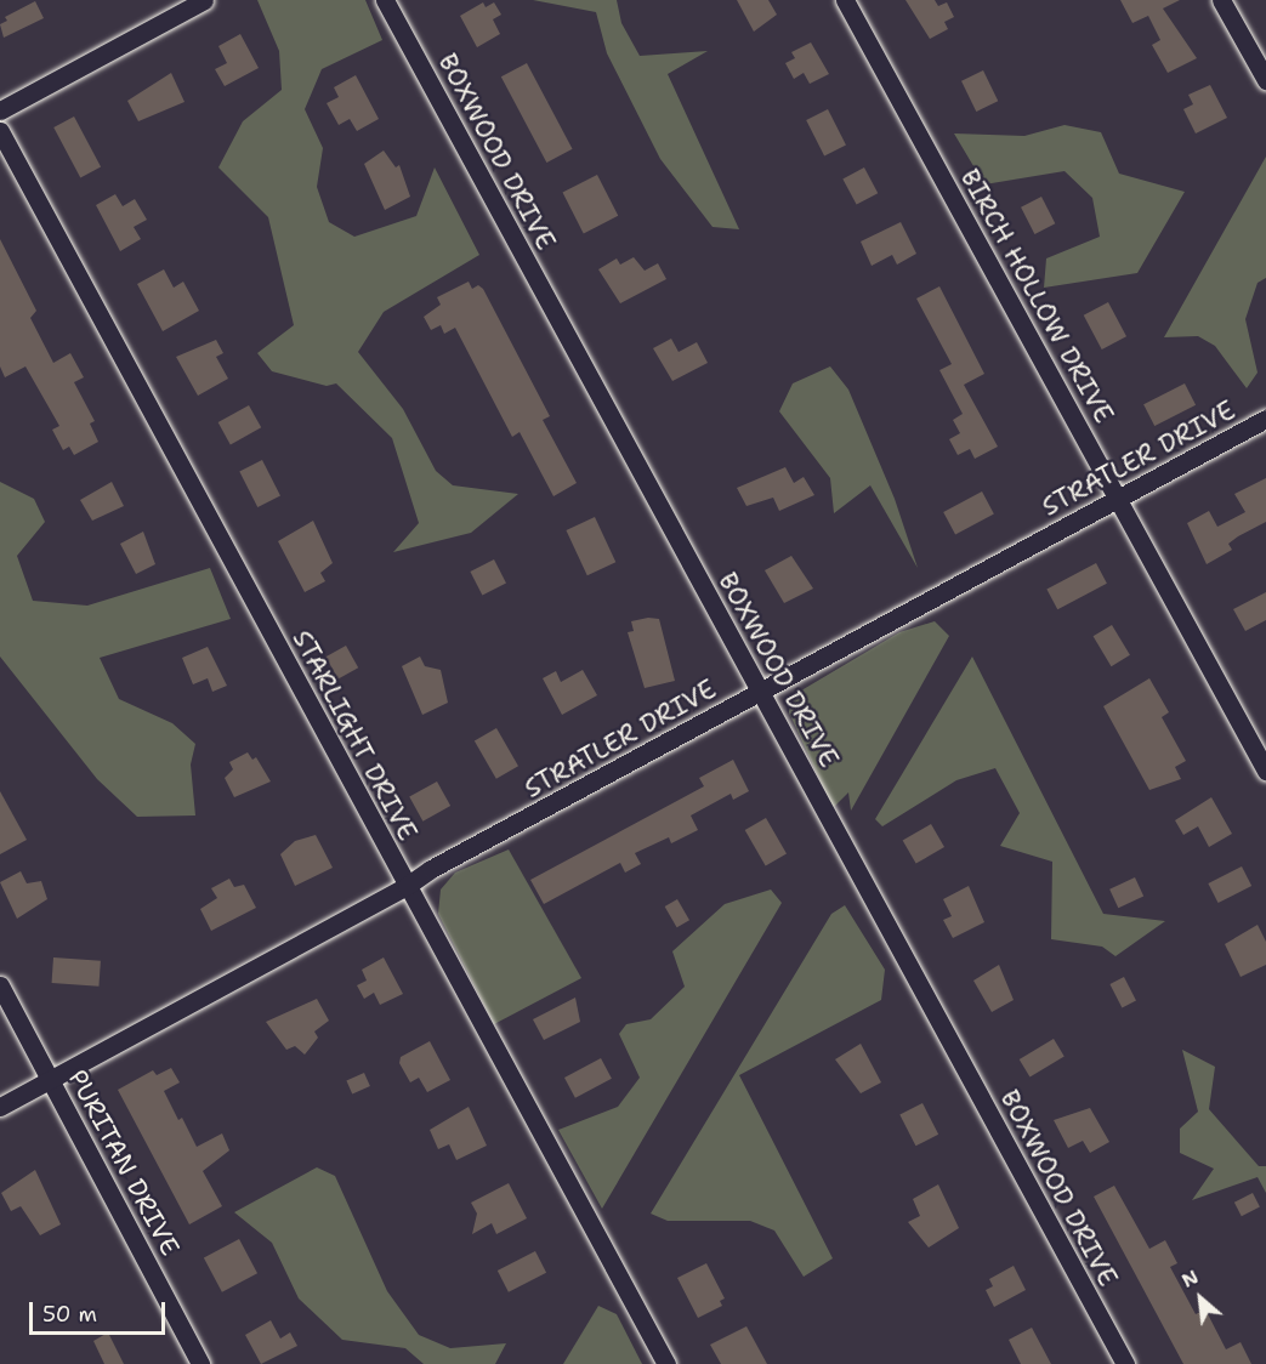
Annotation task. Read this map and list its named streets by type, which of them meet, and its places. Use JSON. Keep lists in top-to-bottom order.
{
  "streets": {
    "street": [
      "BOXWOOD DRIVE",
      "BIRCH HOLLOW DRIVE",
      "STRATLER DRIVE",
      "STARLIGHT DRIVE",
      "PURITAN DRIVE"
    ]
  },
  "crossings": [
    ["BOXWOOD DRIVE", "STRATLER DRIVE"],
    ["BIRCH HOLLOW DRIVE", "STRATLER DRIVE"],
    ["STRATLER DRIVE", "STARLIGHT DRIVE"],
    ["STRATLER DRIVE", "PURITAN DRIVE"]
  ],
  "scale_bar": "50 m",
  "north": "top left"
}
